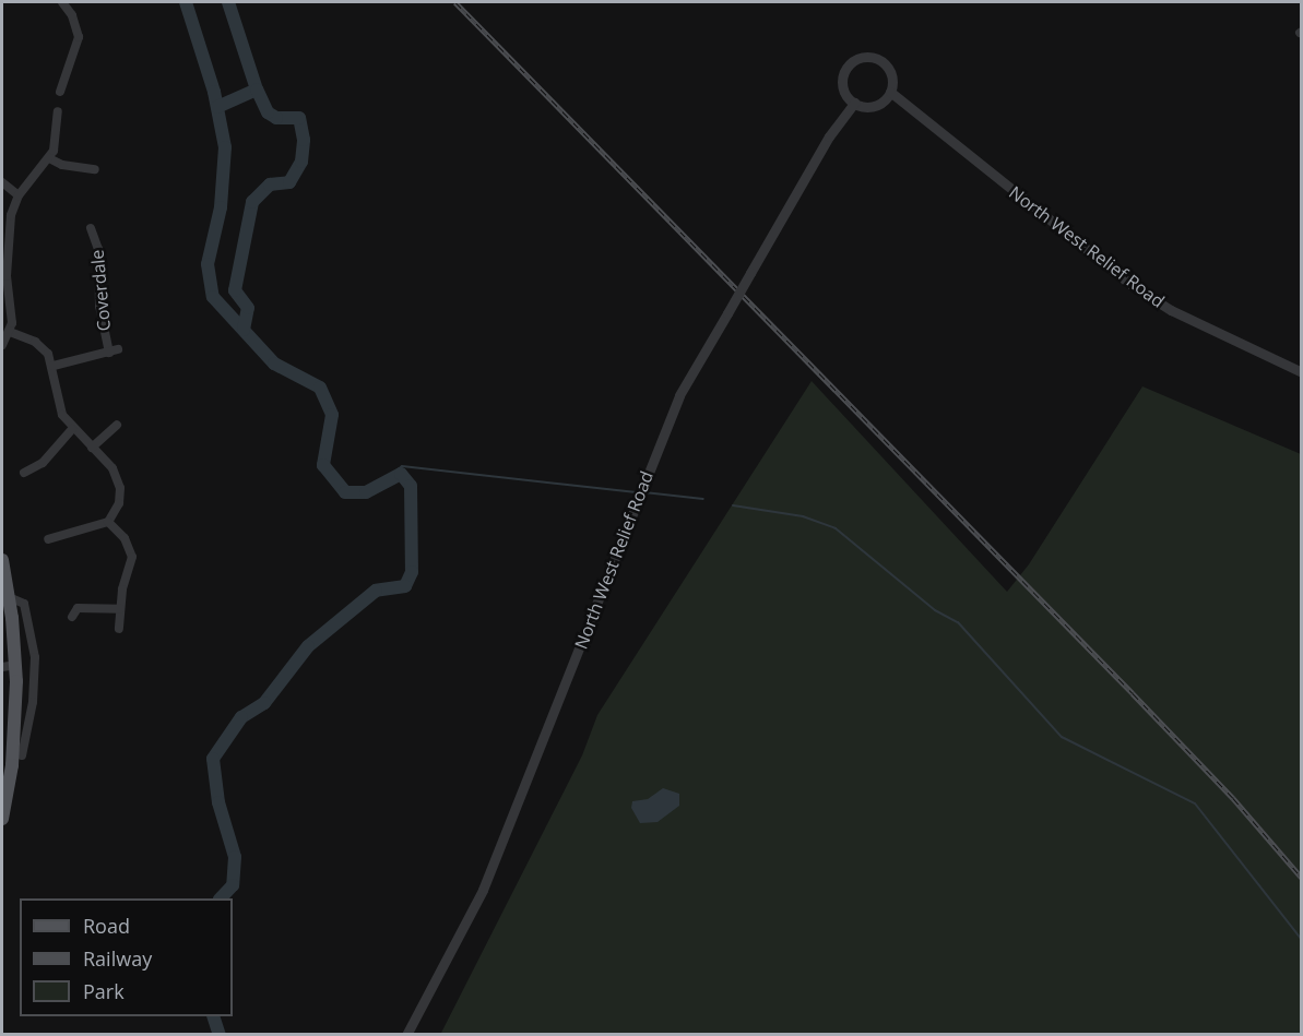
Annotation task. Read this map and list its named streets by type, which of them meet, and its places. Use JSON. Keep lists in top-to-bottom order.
{
  "streets": {
    "street": ["North West Relief Road", "Coverdale"]
  },
  "legend": ["Road", "Railway", "Park"]
}
